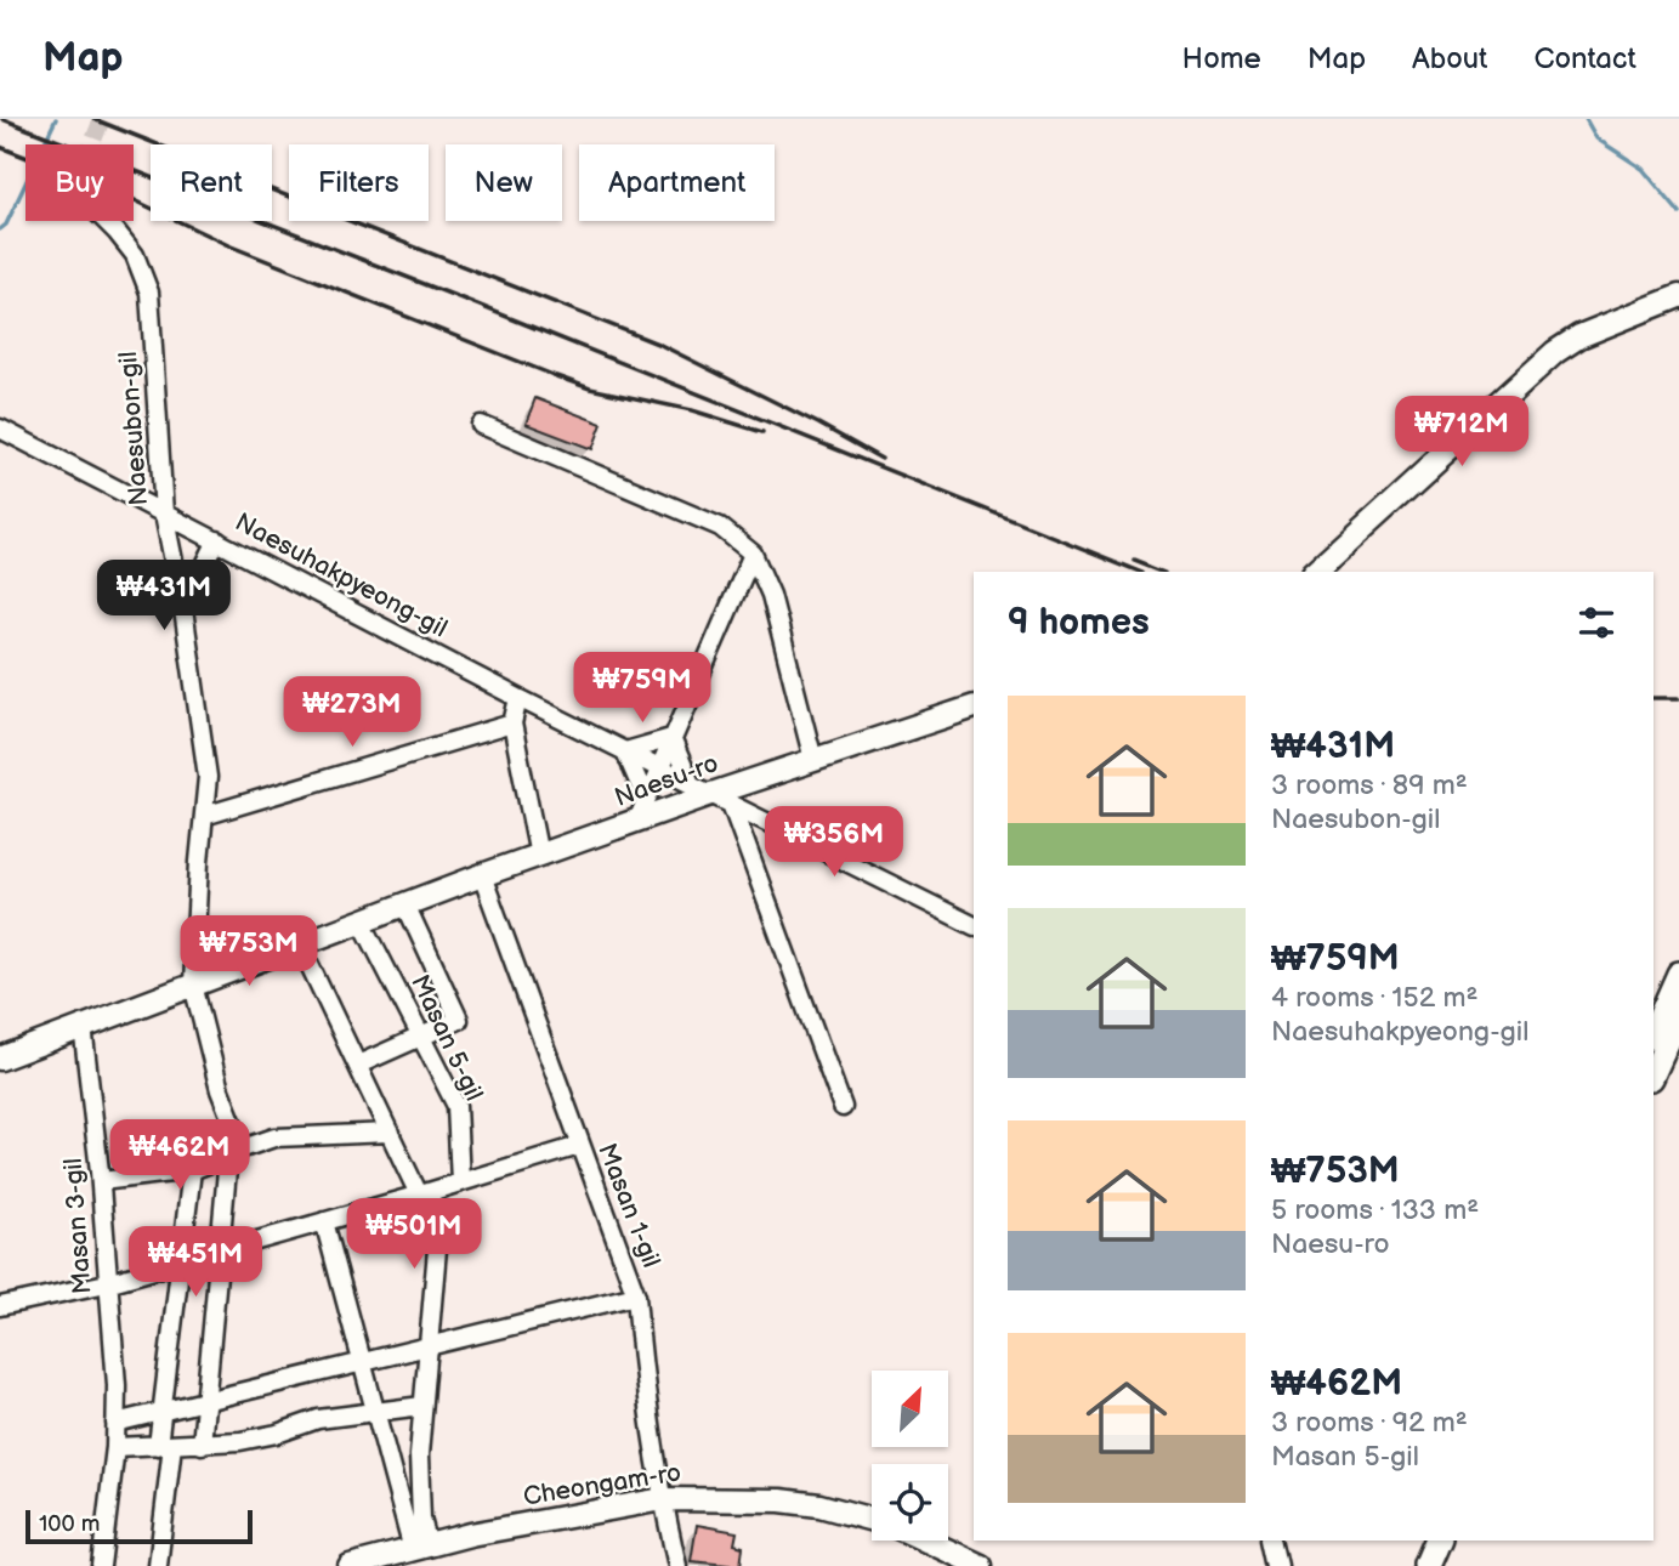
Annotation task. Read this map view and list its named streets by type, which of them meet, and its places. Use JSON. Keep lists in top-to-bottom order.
{
  "streets": {
    "street": [
      "Naesubon-gil",
      "Naesuhakpyeong-gil",
      "Naesu-ro",
      "Masan 5-gil",
      "Masan 1-gil",
      "Masan 3-gil",
      "Cheongam-ro"
    ]
  },
  "crossings": [
    ["Naesubon-gil", "Naesuhakpyeong-gil"],
    ["Naesubon-gil", "Naesu-ro"],
    ["Naesuhakpyeong-gil", "Naesu-ro"],
    ["Naesu-ro", "Masan 5-gil"],
    ["Naesu-ro", "Masan 1-gil"],
    ["Naesu-ro", "Masan 3-gil"],
    ["Masan 1-gil", "Cheongam-ro"]
  ],
  "scale_bar": "100 m",
  "north": "top right",
  "page": {
    "header": "Map",
    "nav": [
      "Home",
      "Map",
      "About",
      "Contact"
    ],
    "chip": [
      "Buy",
      "Rent",
      "Filters",
      "New",
      "Apartment"
    ],
    "price": [
      "₩712M",
      "₩431M",
      "₩759M",
      "₩273M",
      "₩356M",
      "₩753M",
      "₩462M",
      "₩501M",
      "₩451M"
    ],
    "heading": "9 homes",
    "list": [
      {
        "name": "₩431M",
        "note": "3 rooms · 89 m² · Naesubon-gil"
      },
      {
        "name": "₩759M",
        "note": "4 rooms · 152 m² · Naesuhakpyeong-gil"
      },
      {
        "name": "₩753M",
        "note": "5 rooms · 133 m² · Naesu-ro"
      },
      {
        "name": "₩462M",
        "note": "3 rooms · 92 m² · Masan 5-gil"
      }
    ],
    "scale": "100 m"
  }
}
